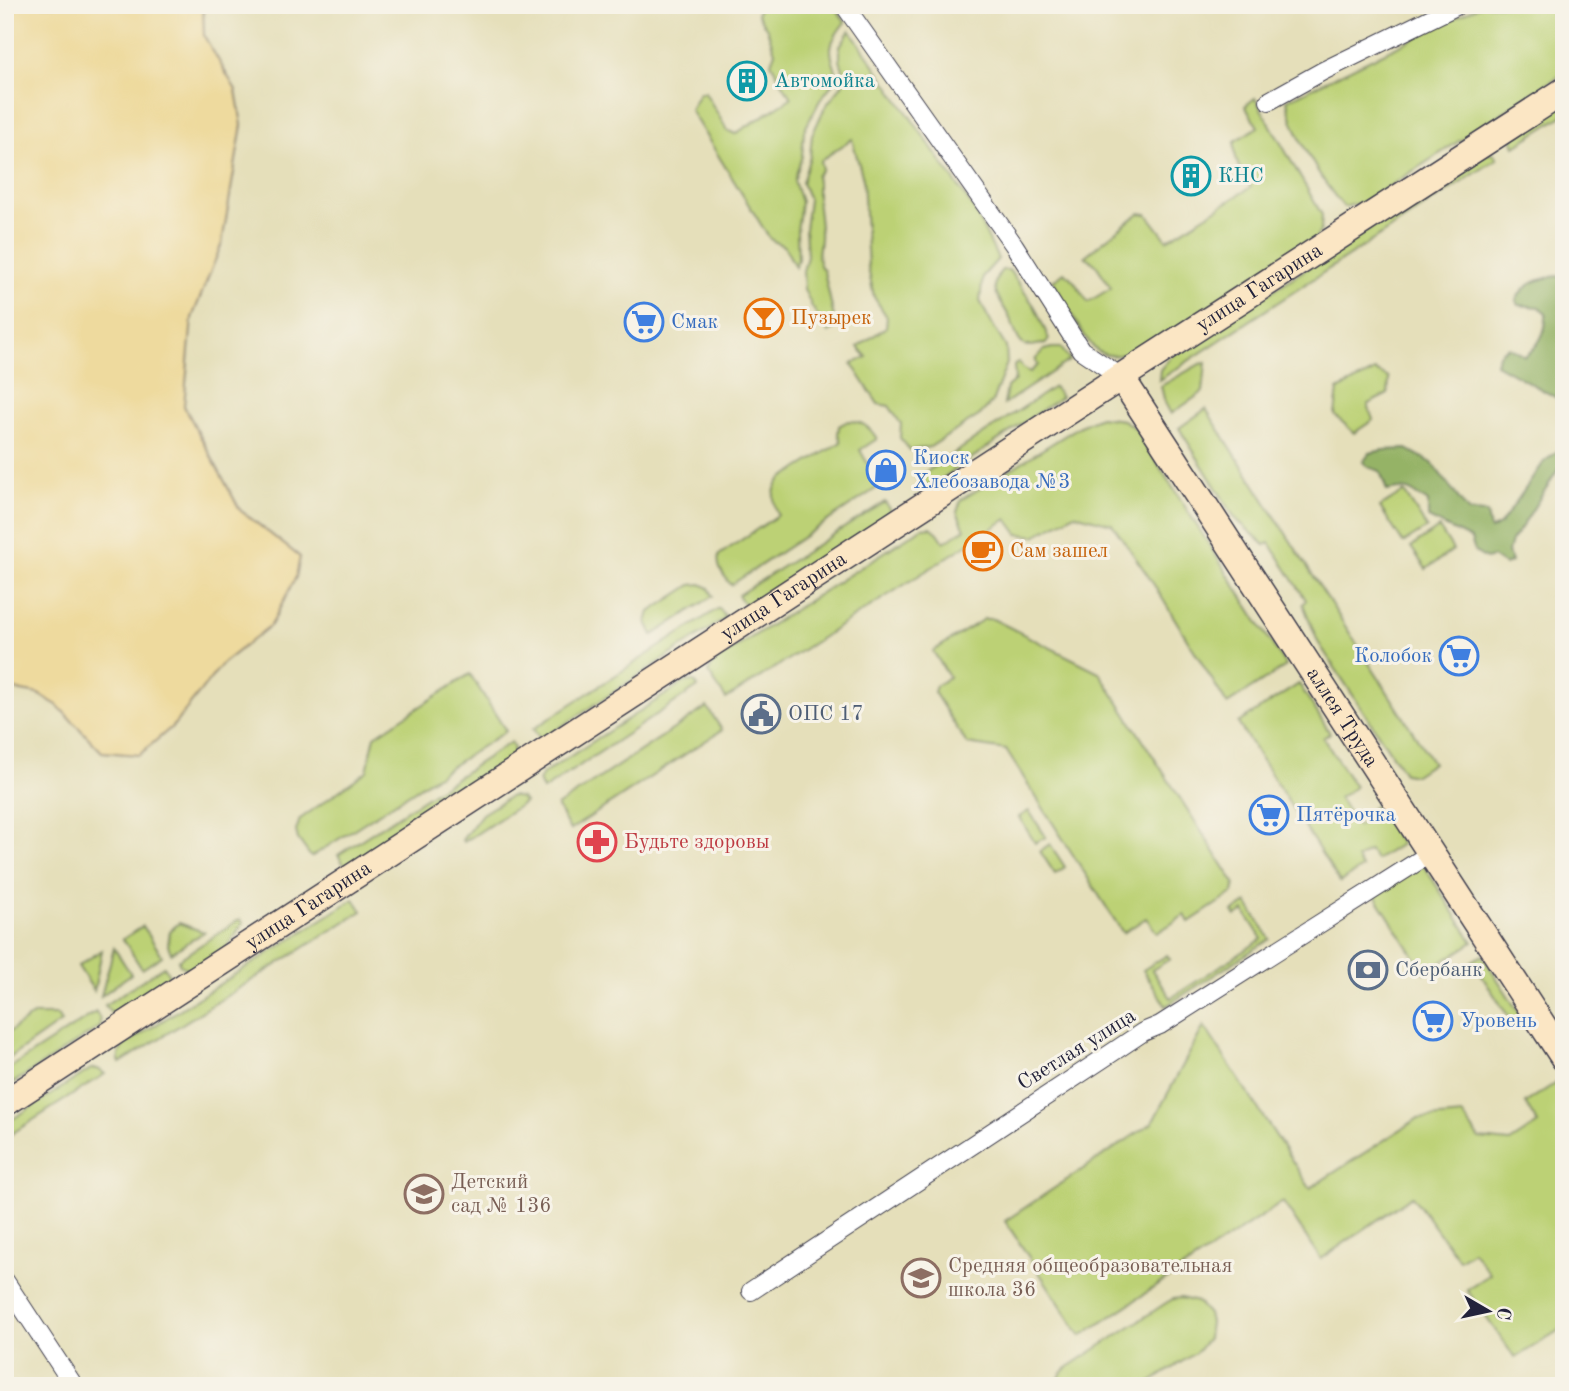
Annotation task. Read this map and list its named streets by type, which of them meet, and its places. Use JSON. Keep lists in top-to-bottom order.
{
  "streets": {
    "street": ["улица Гагарина", "аллея Труда", "Светлая улица"]
  },
  "crossings": [
    ["улица Гагарина", "аллея Труда"],
    ["аллея Труда", "Светлая улица"]
  ],
  "places": {
    "building": ["Автомойка", "КНС"],
    "bar": ["Пузырек"],
    "supermarket": [
      "Смак",
      "Колобок",
      "Пятёрочка",
      "Уровень"
    ],
    "shop": ["Киоск Хлебозавода №3"],
    "cafe": ["Сам зашел"],
    "public building": ["ОПС 17"],
    "pharmacy": ["Будьте здоровы"],
    "bank": ["Сбербанк"],
    "school or university": ["Детский сад № 136", "Средняя общеобразовательная школа 36"]
  },
  "north": "right"
}
